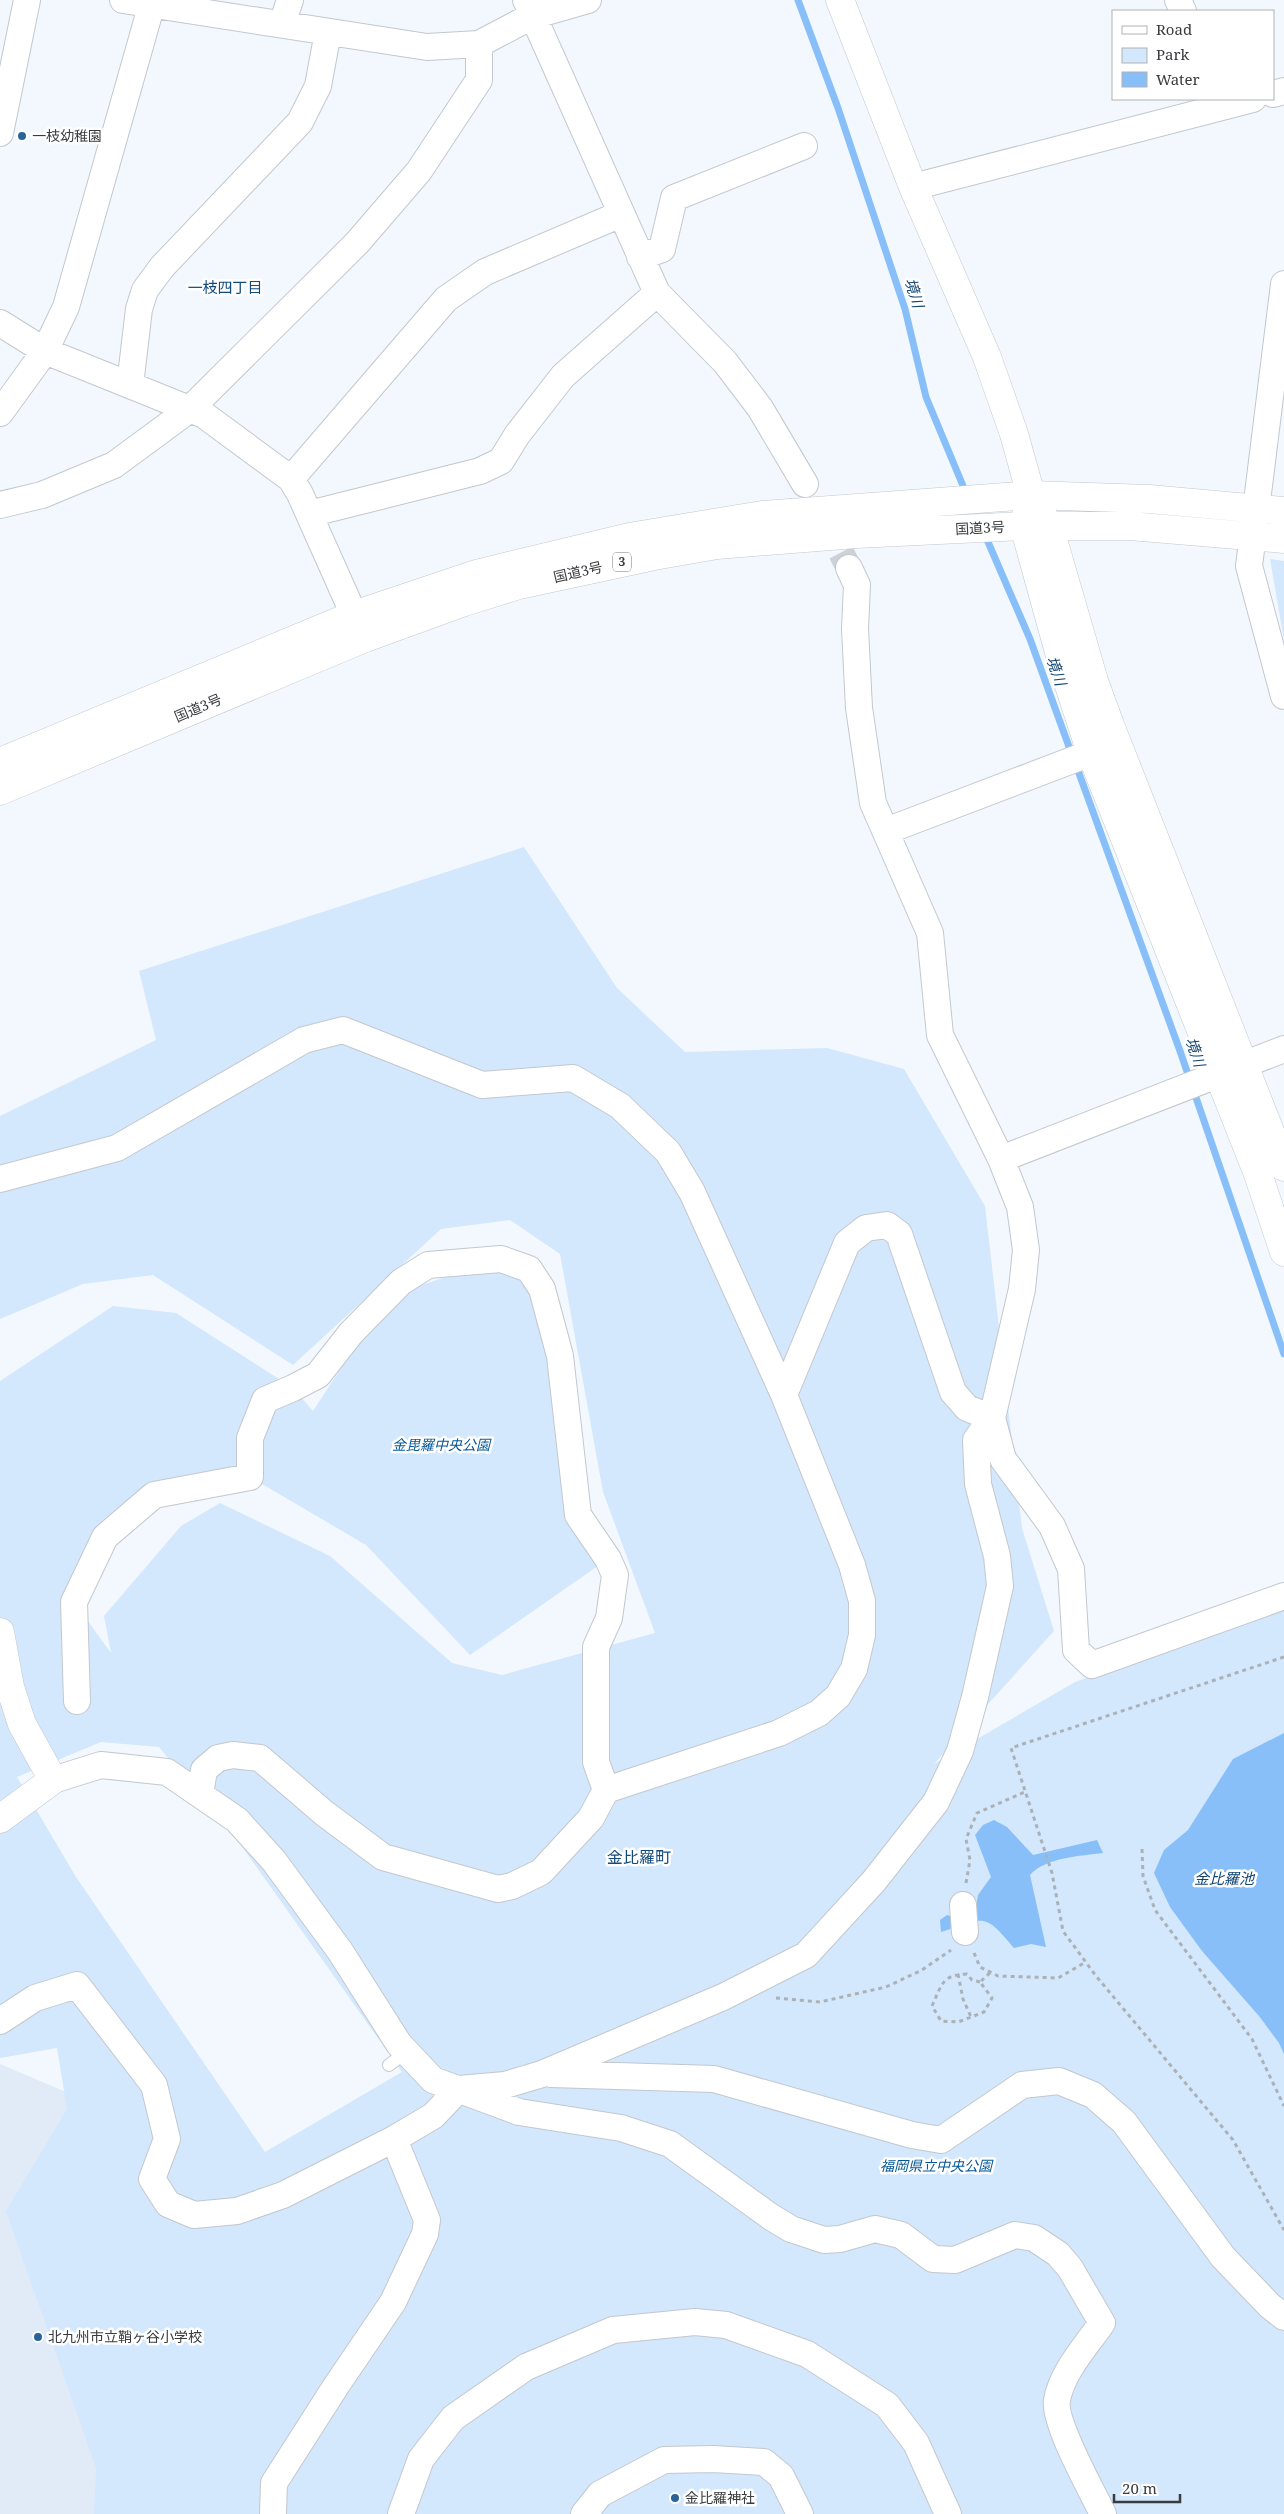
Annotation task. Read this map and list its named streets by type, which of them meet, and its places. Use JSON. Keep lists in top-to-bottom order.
{
  "streets": {
    "main road": ["国道3号", "3"]
  },
  "districts": ["一枝四丁目", "金比羅町"],
  "water": ["境川", "金比羅池"],
  "parks": ["金毘羅中央公園", "福岡県立中央公園"],
  "places": ["一枝幼稚園", "北九州市立鞘ヶ谷小学校", "金比羅神社"],
  "legend": ["Road", "Park", "Water"],
  "scale_bar": "20 m"
}
